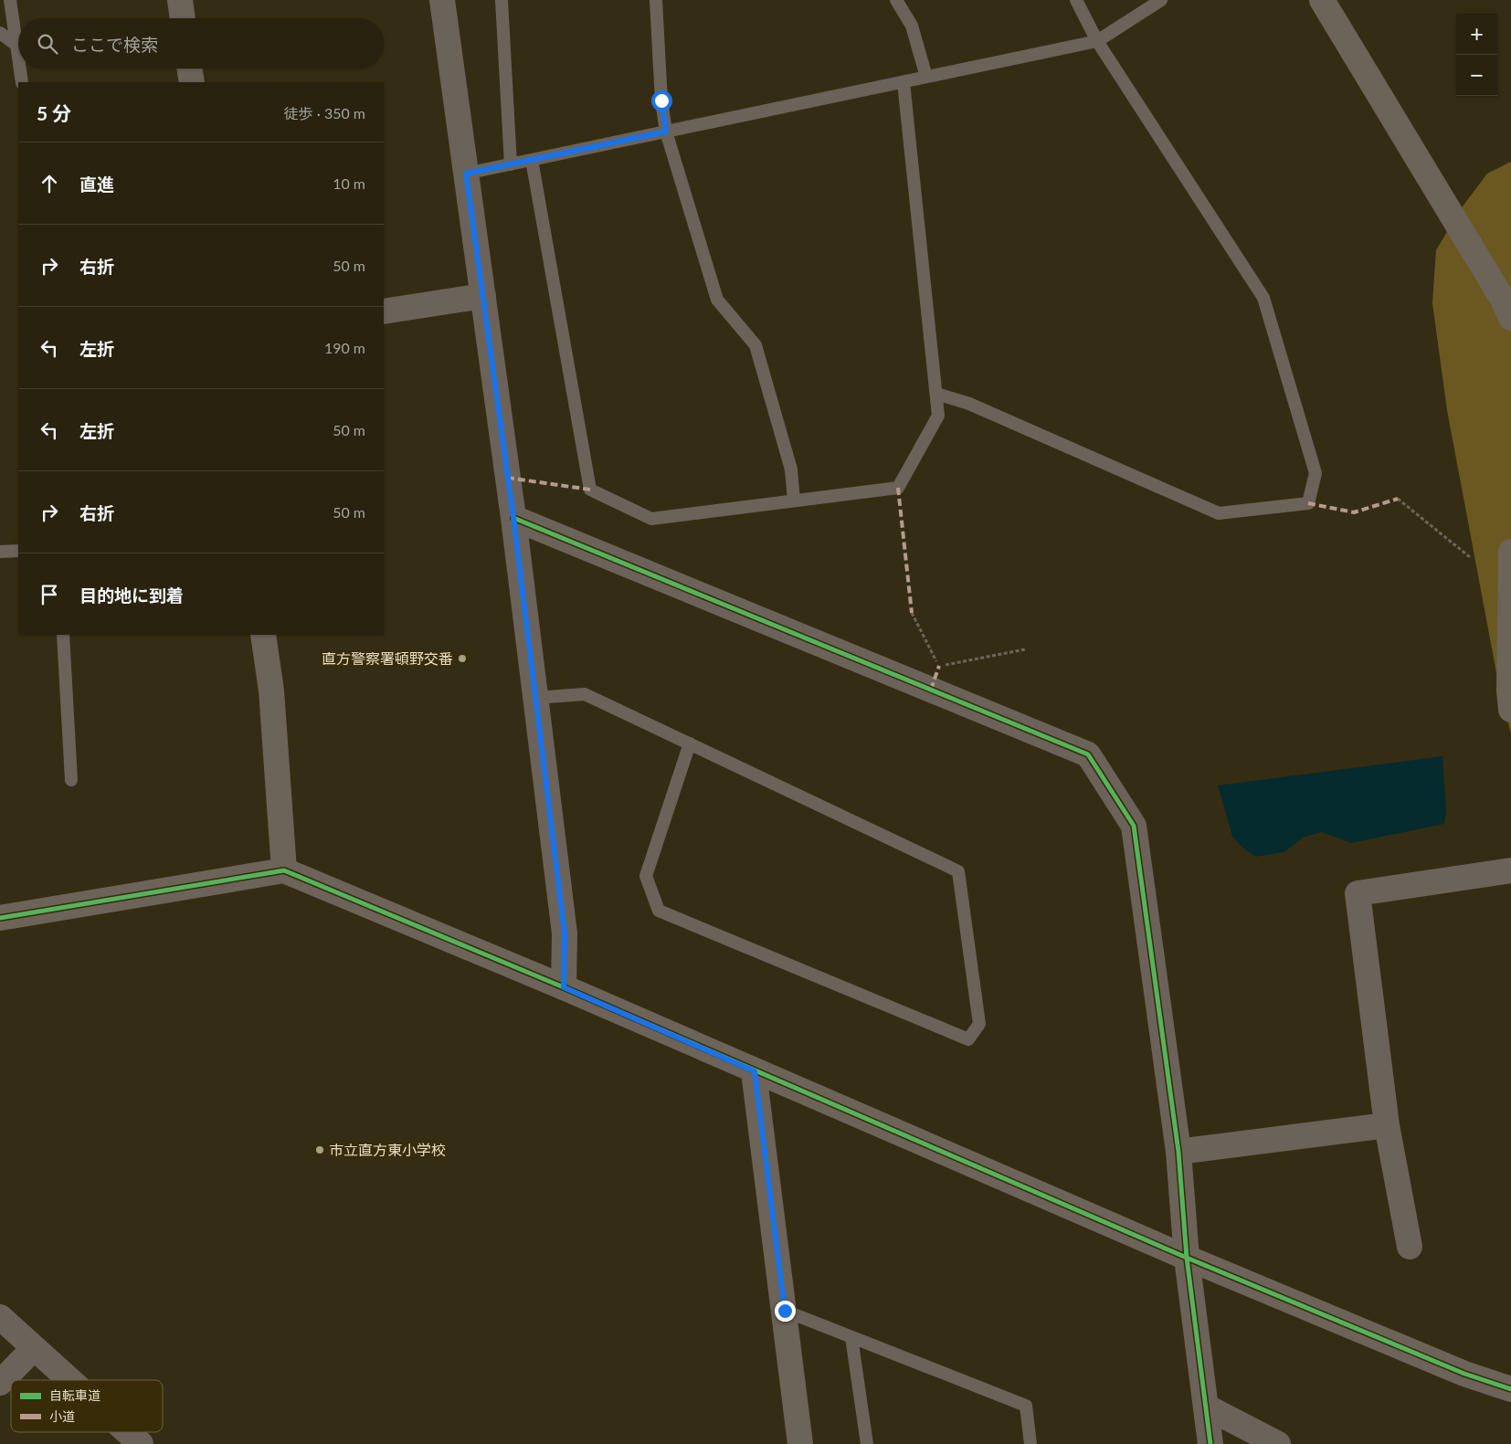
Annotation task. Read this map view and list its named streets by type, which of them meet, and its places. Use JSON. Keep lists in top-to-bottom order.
{
  "places": ["直方警察署頓野交番", "市立直方東小学校"],
  "legend": ["自転車道", "小道"],
  "page": {
    "map_buttons": ["+", "−"],
    "search": "ここで検索",
    "heading": ["5 分", "徒歩 · 350 m"],
    "list": [
      ["直進", "10 m"],
      ["右折", "50 m"],
      ["左折", "190 m"],
      ["左折", "50 m"],
      ["右折", "50 m"],
      "目的地に到着"
    ]
  }
}
